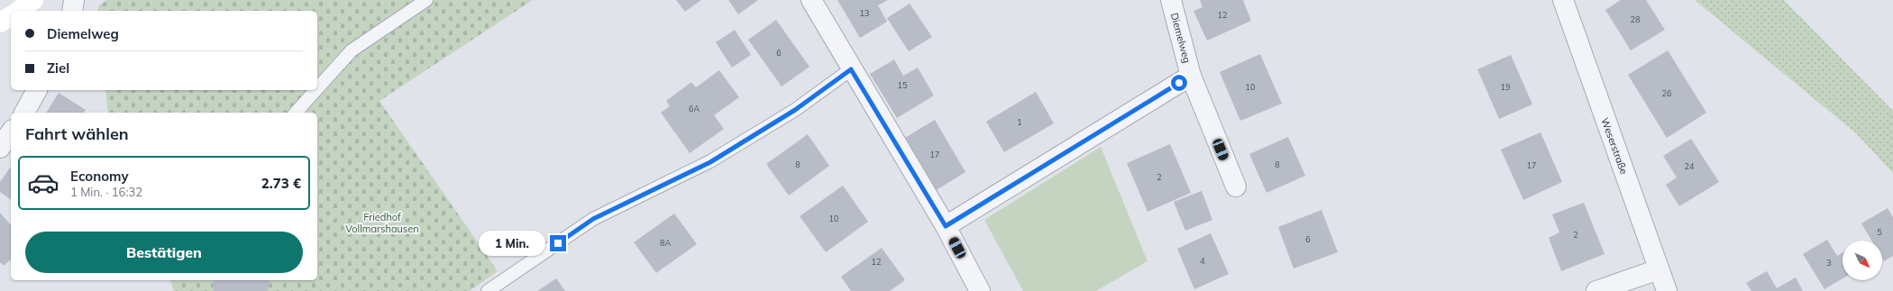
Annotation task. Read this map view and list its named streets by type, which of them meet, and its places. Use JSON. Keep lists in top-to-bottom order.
{
  "streets": {
    "street": ["Diemelweg", "Weserstraße"]
  },
  "parks": ["Friedhof Vollmarshausen"],
  "house_numbers": [
    "13",
    "12",
    "28",
    "6",
    "15",
    "10",
    "19",
    "26",
    "6A",
    "1",
    "17",
    "8",
    "8",
    "17",
    "24",
    "2",
    "10",
    "5",
    "2",
    "6",
    "8A",
    "4",
    "12",
    "3"
  ],
  "north": "bottom right",
  "page": {
    "banner": ["Diemelweg", "Ziel"],
    "heading": "Fahrt wählen",
    "list": [
      {
        "name": "Economy",
        "note": "1 Min. · 16:32",
        "value": "2.73 €"
      }
    ],
    "buttons": "Bestätigen",
    "bubble": "1 Min."
  }
}
